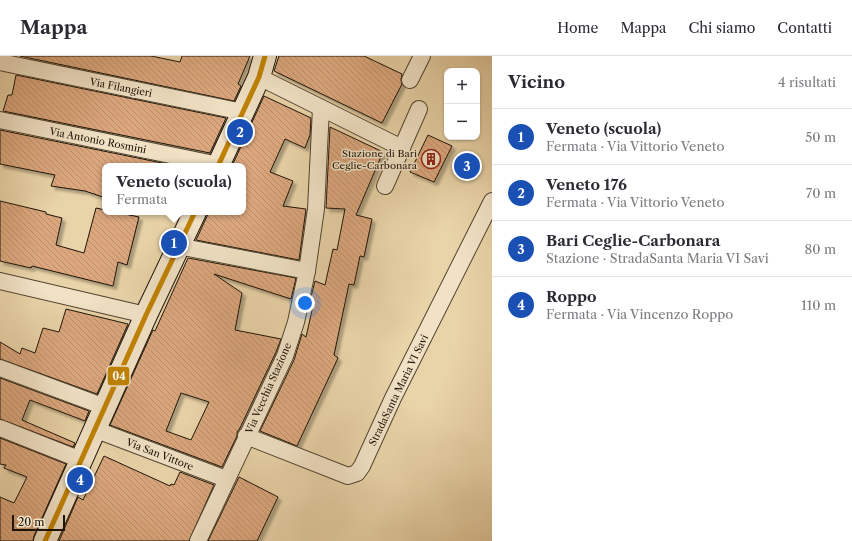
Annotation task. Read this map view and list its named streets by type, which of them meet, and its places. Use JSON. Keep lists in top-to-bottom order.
{
  "streets": {
    "street": [
      "Via Filangieri",
      "Via Antonio Rosmini",
      "Via Vecchia Stazione",
      "StradaSanta Maria VI Savi",
      "Via San Vittore"
    ]
  },
  "crossings": [
    ["Via Vecchia Stazione", "StradaSanta Maria VI Savi"],
    ["Via Vecchia Stazione", "Via San Vittore"]
  ],
  "places": {
    "building": ["Stazione di Bari Ceglie-Carbonara"]
  },
  "lines": ["transit line 04"],
  "scale_bar": "20 m",
  "page": {
    "header": "Mappa",
    "nav": [
      "Home",
      "Mappa",
      "Chi siamo",
      "Contatti"
    ],
    "heading": ["Vicino", "4 risultati"],
    "map_buttons": ["+", "−"],
    "list": [
      {
        "mark": "1",
        "name": "Veneto (scuola)",
        "note": "Fermata · Via Vittorio Veneto",
        "value": "50 m"
      },
      {
        "mark": "2",
        "name": "Veneto 176",
        "note": "Fermata · Via Vittorio Veneto",
        "value": "70 m"
      },
      {
        "mark": "3",
        "name": "Bari Ceglie-Carbonara",
        "note": "Stazione · StradaSanta Maria VI Savi",
        "value": "80 m"
      },
      {
        "mark": "4",
        "name": "Roppo",
        "note": "Fermata · Via Vincenzo Roppo",
        "value": "110 m"
      }
    ],
    "pins": [
      "2",
      "3",
      "1",
      "4"
    ],
    "popup": ["Veneto (scuola)", "Fermata"],
    "scale": "20 m"
  }
}
